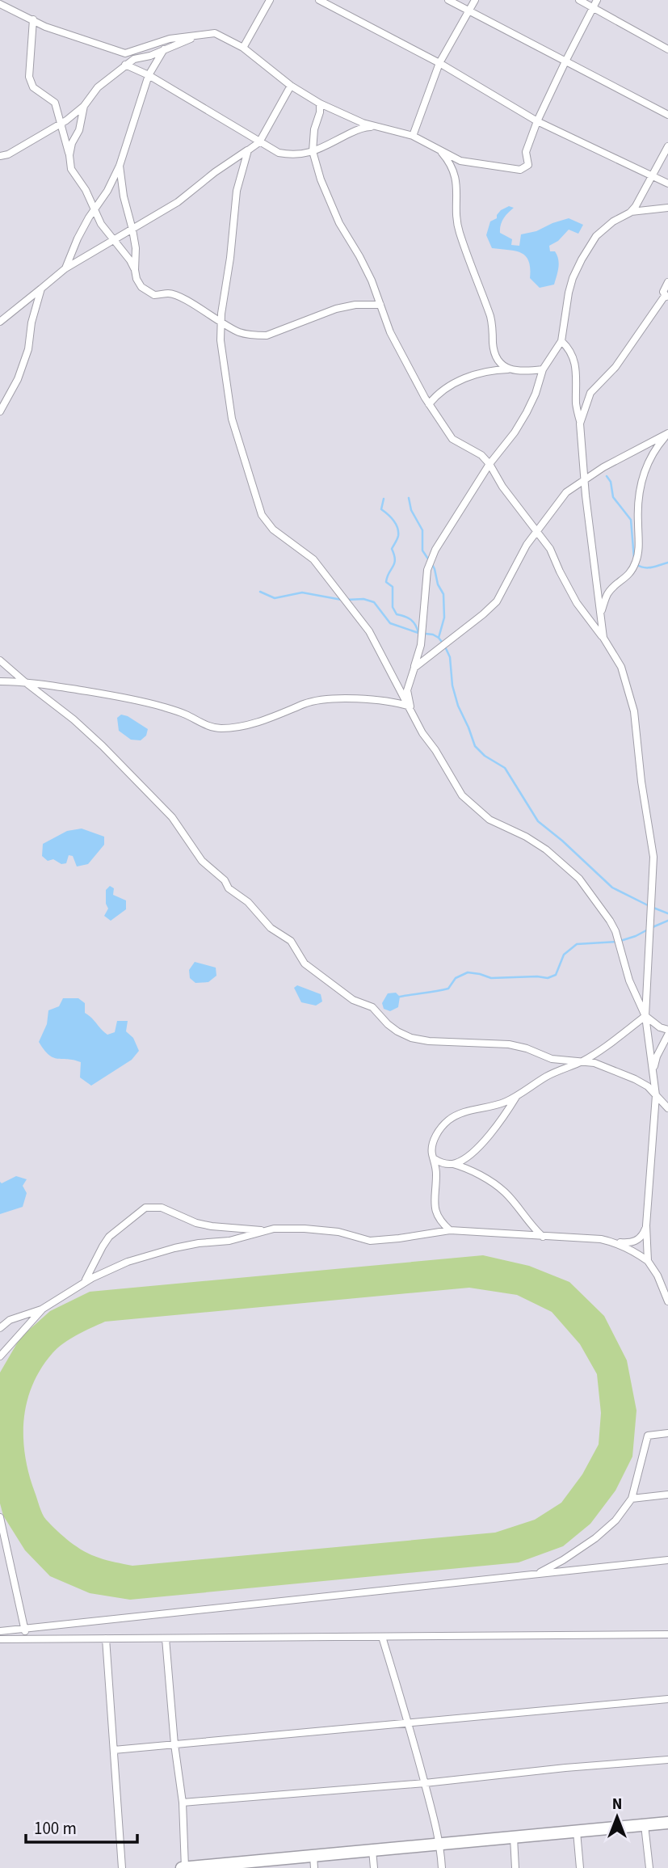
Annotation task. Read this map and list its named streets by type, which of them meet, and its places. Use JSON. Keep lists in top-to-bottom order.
{
  "scale_bar": "100 m",
  "north": "top"
}
